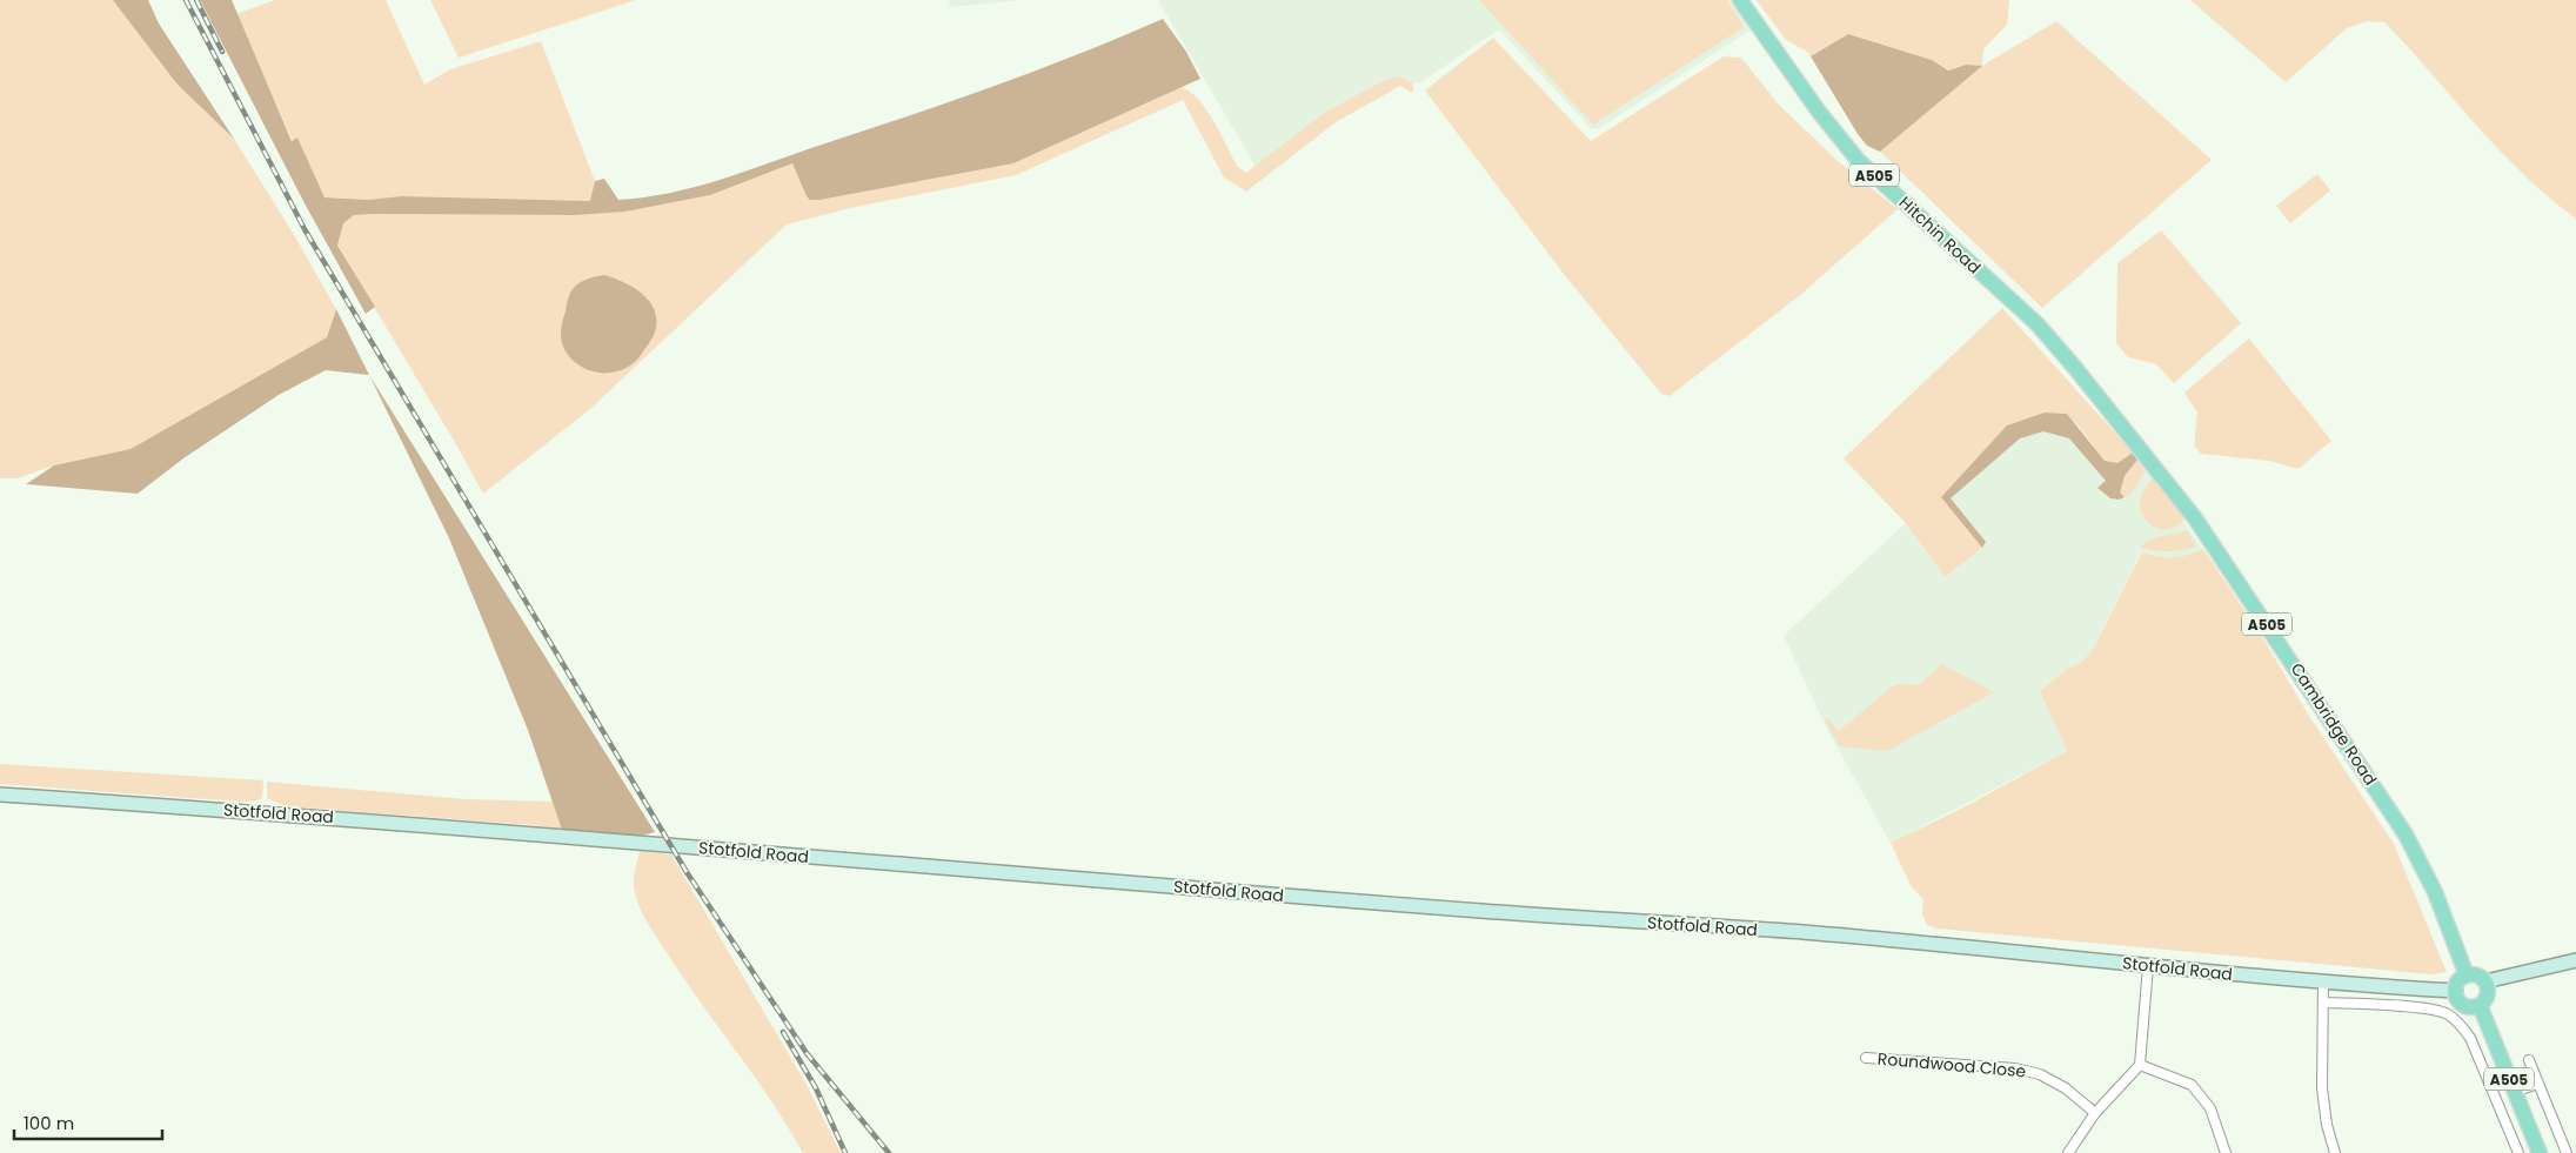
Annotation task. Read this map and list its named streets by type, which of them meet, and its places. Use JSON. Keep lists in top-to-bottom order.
{
  "streets": {
    "main road": ["A505", "Hitchin Road", "Cambridge Road"],
    "street": ["Stotfold Road", "Roundwood Close"]
  },
  "crossings": [
    ["A505", "Cambridge Road"],
    ["A505", "Stotfold Road"],
    ["Hitchin Road", "Cambridge Road"],
    ["Cambridge Road", "Stotfold Road"]
  ],
  "scale_bar": "100 m"
}
